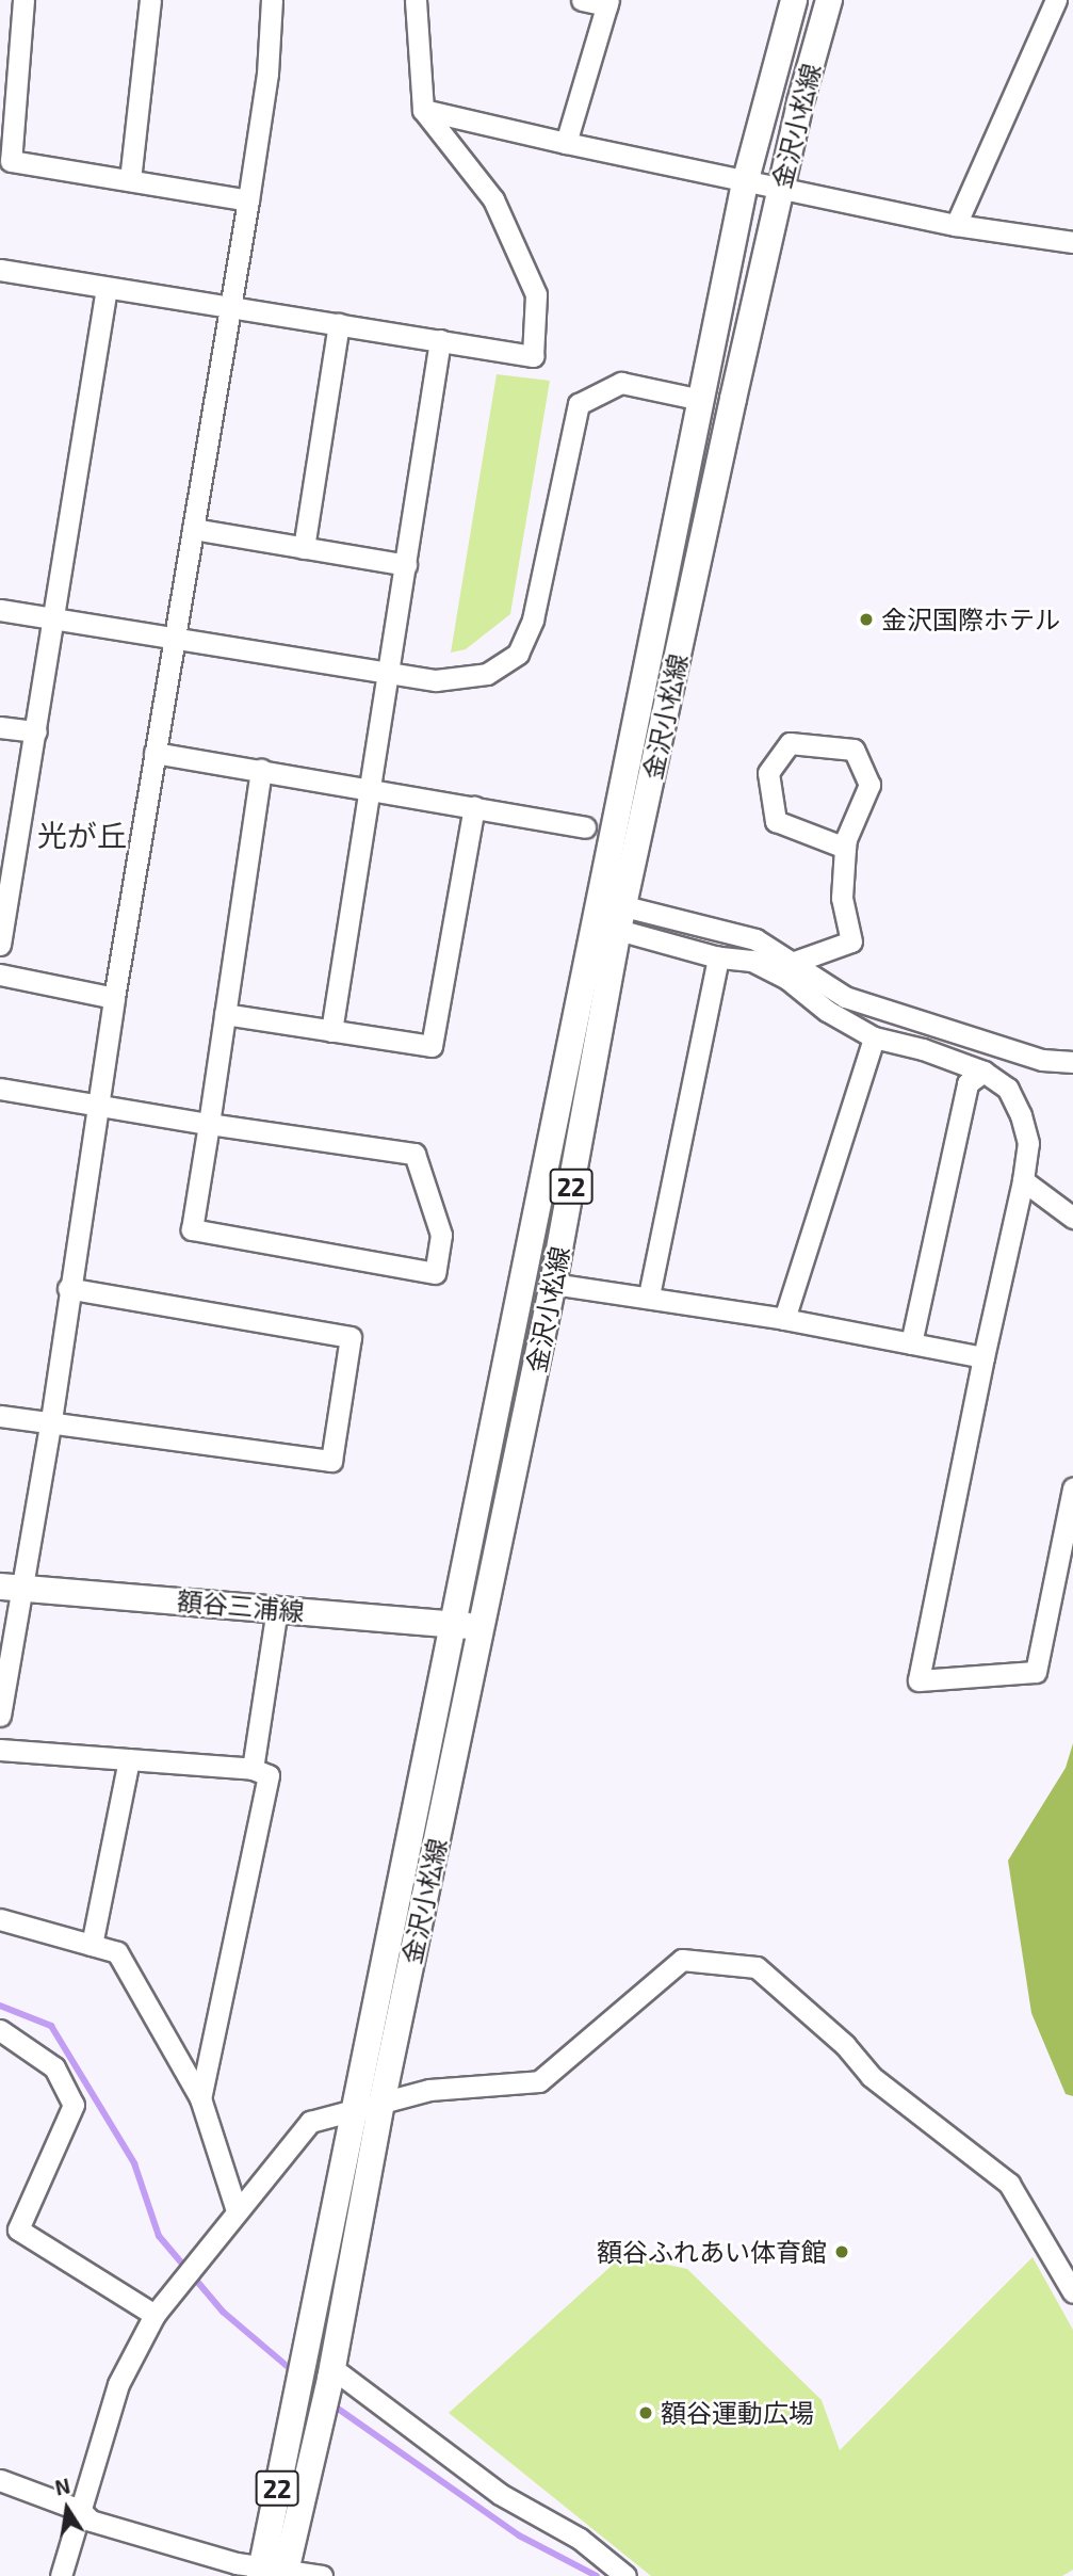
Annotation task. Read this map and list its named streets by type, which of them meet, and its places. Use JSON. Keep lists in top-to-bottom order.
{
  "streets": {
    "main road": ["金沢小松線", "22", "額谷三浦線"]
  },
  "crossings": [
    ["金沢小松線", "額谷三浦線"]
  ],
  "districts": ["光が丘"],
  "places": ["金沢国際ホテル", "額谷ふれあい体育館", "額谷運動広場"],
  "north": "top"
}
